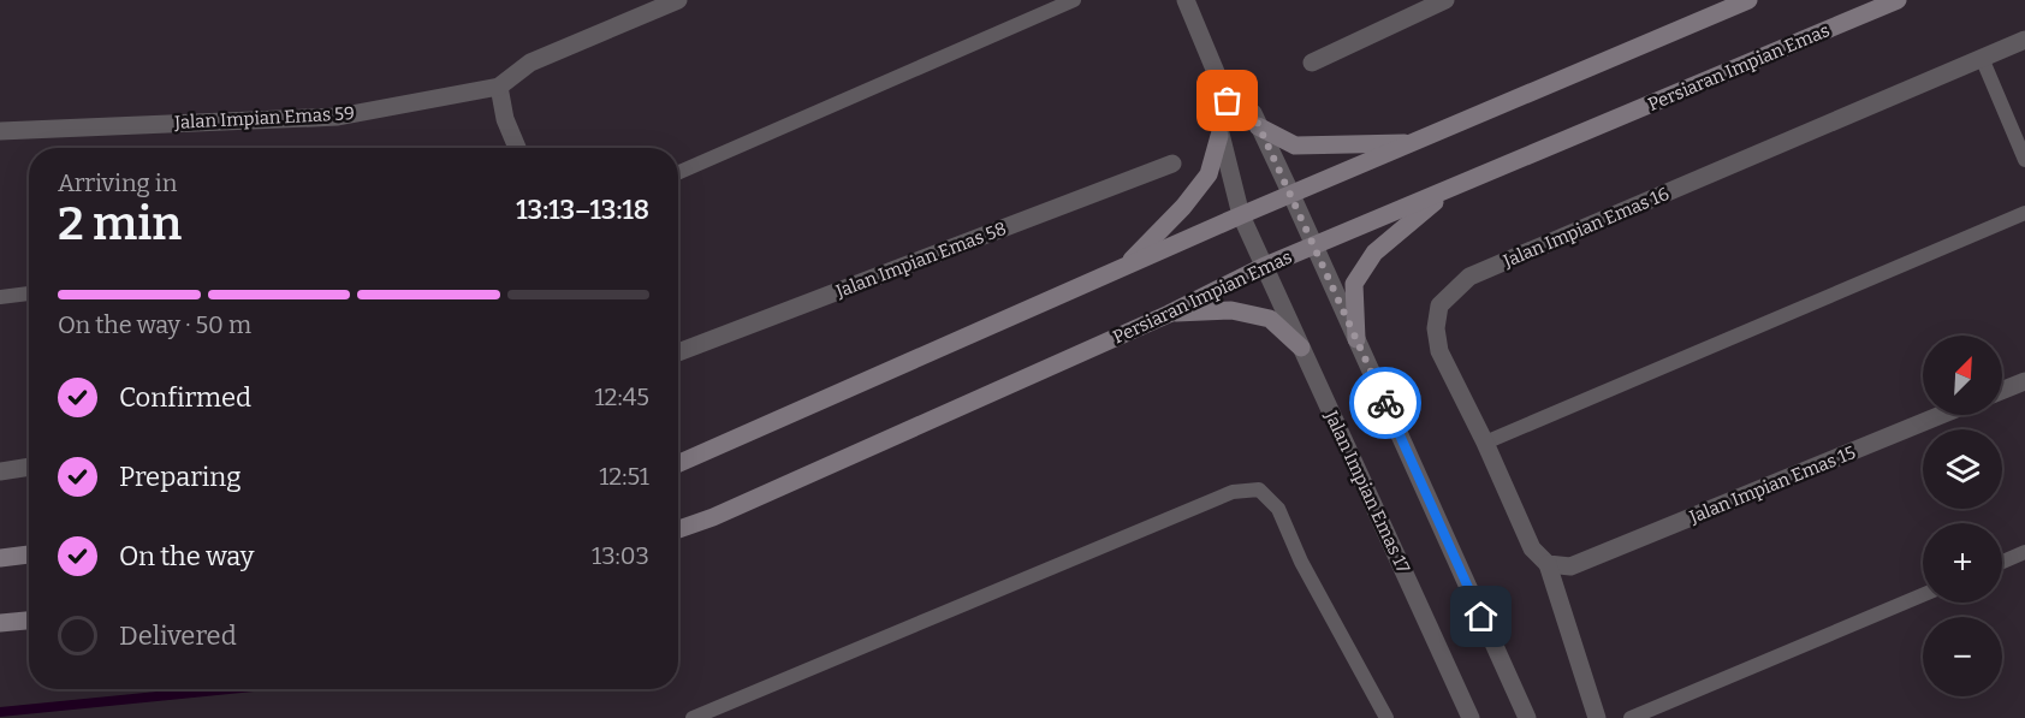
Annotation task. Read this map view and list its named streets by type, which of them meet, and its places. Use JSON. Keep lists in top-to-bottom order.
{
  "streets": {
    "main road": ["Persiaran Impian Emas"],
    "street": [
      "Jalan Impian Emas 59",
      "Jalan Impian Emas 16",
      "Jalan Impian Emas 58",
      "Jalan Impian Emas 15",
      "Jalan Impian Emas 17"
    ]
  },
  "crossings": [
    ["Persiaran Impian Emas", "Jalan Impian Emas 17"],
    ["Jalan Impian Emas 16", "Jalan Impian Emas 15"]
  ],
  "north": "top right",
  "page": {
    "heading": ["2 min", "Arriving in", "13:13–13:18"],
    "bar": "On the way · 50 m",
    "map_buttons": ["+", "−"],
    "list": [
      ["Confirmed", "12:45"],
      ["Preparing", "12:51"],
      ["On the way", "13:03"],
      "Delivered"
    ]
  }
}
